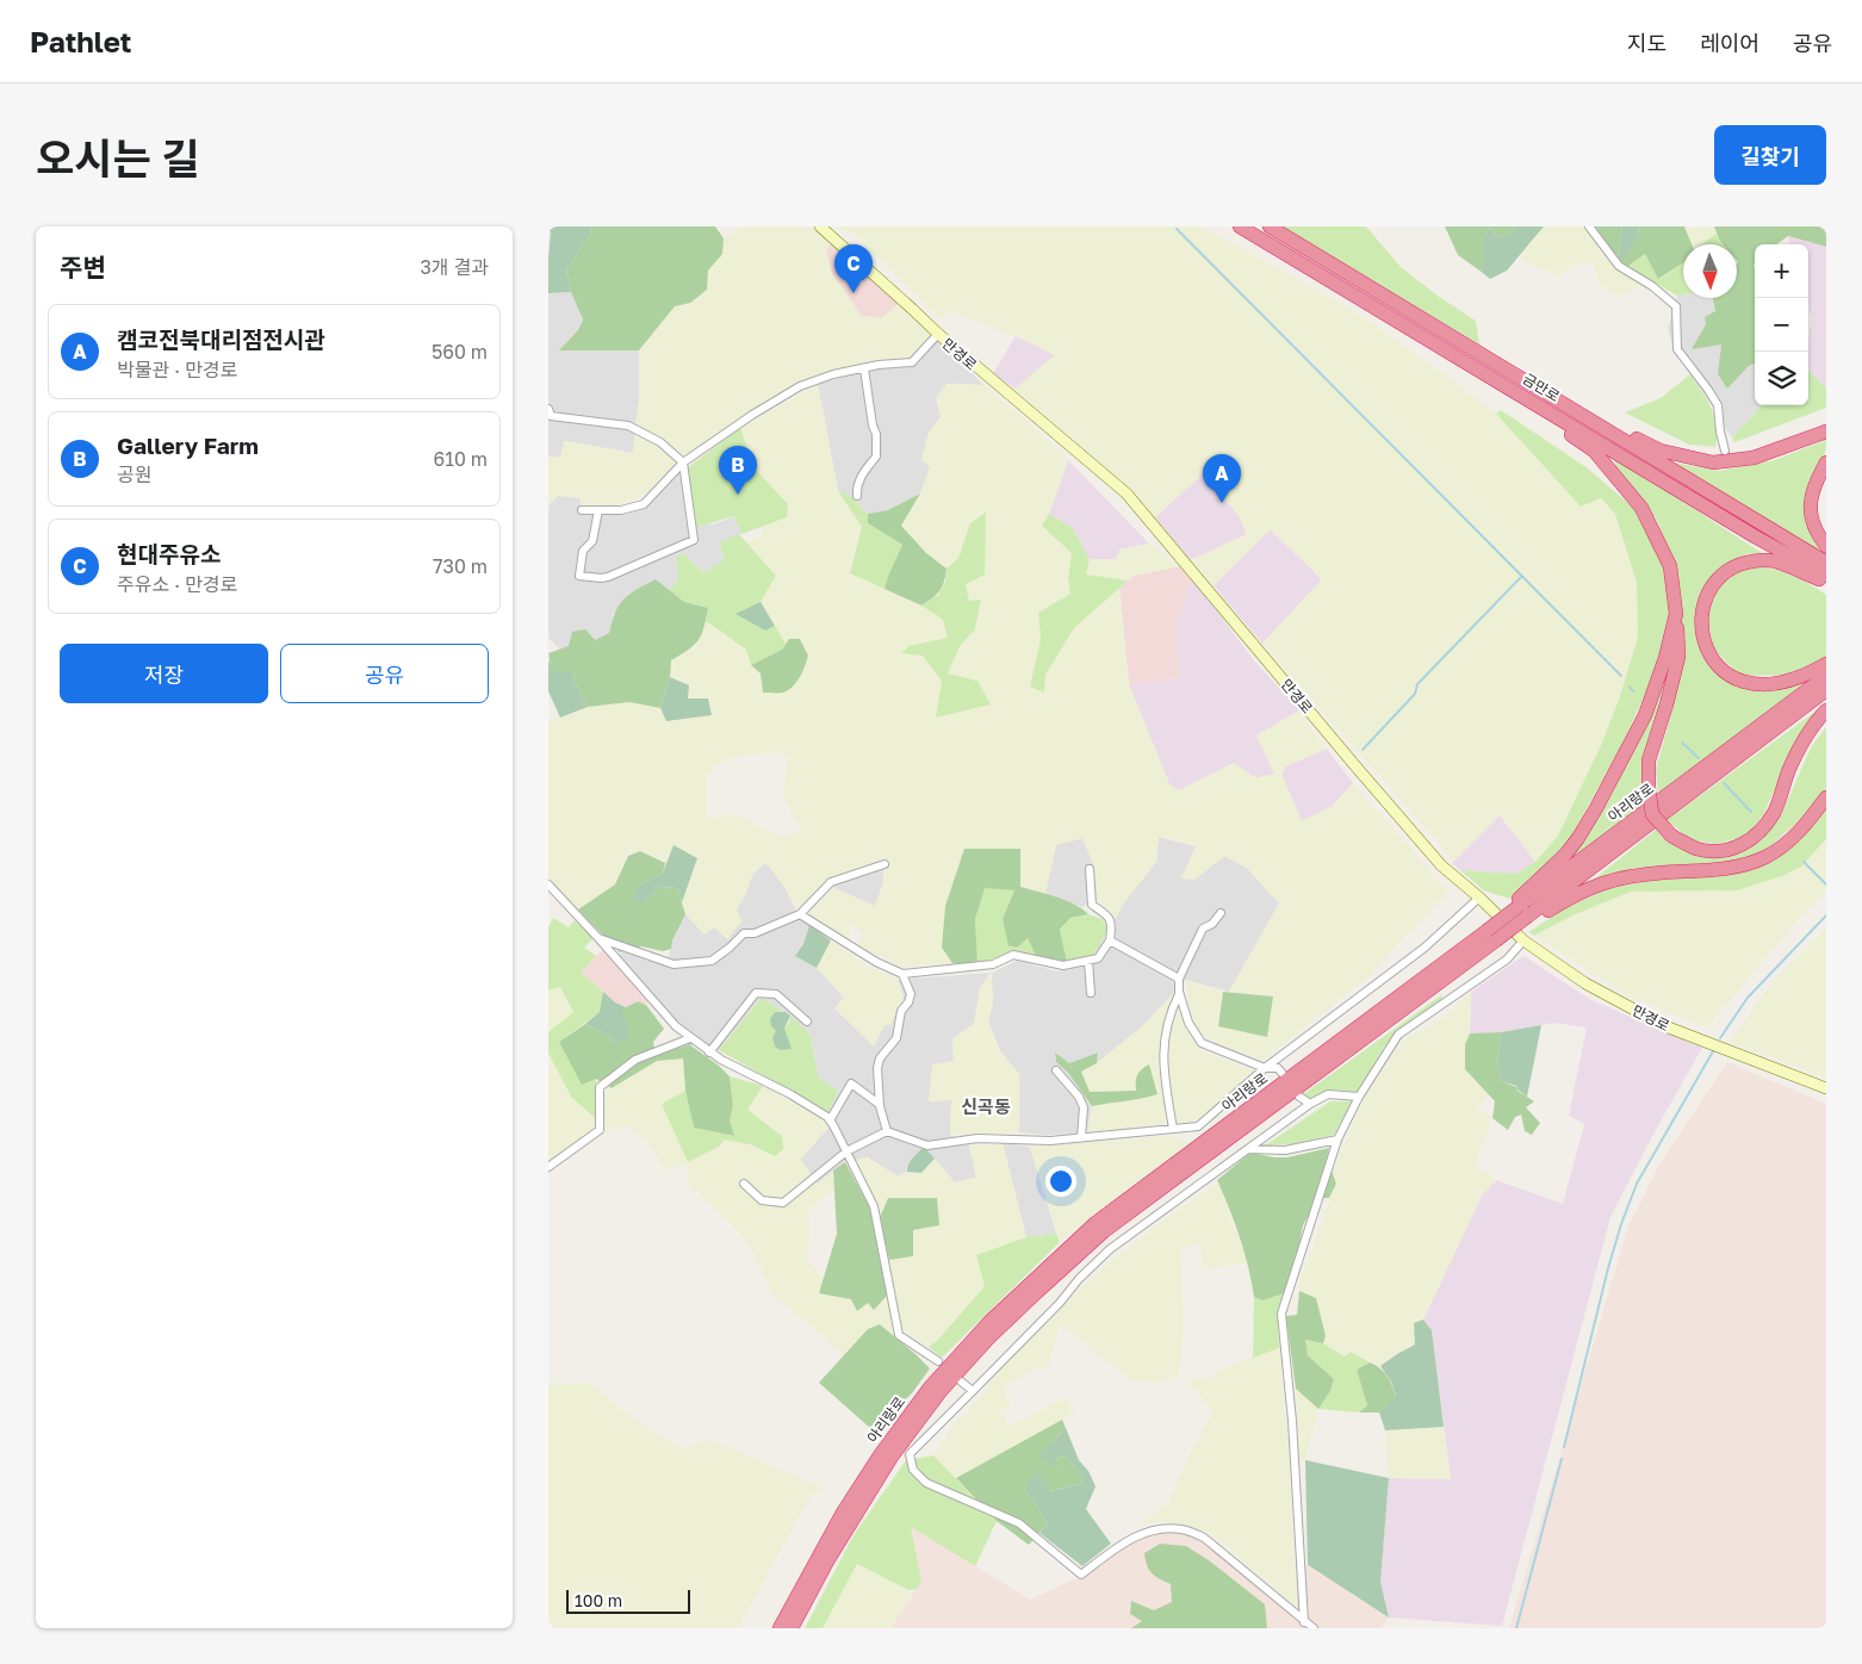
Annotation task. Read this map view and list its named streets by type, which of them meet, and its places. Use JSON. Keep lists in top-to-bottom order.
{
  "streets": {
    "highway": ["금만로", "아리랑로"],
    "street": ["만경로"]
  },
  "districts": ["신곡동"],
  "scale_bar": "100 m",
  "north": "bottom",
  "page": {
    "header": "Pathlet",
    "nav": ["지도", "레이어", "공유"],
    "title": "오시는 길",
    "buttons": [
      "길찾기",
      ["저장", "공유"]
    ],
    "heading": ["주변", "3개 결과"],
    "map_buttons": ["+", "−"],
    "pins": ["C", "B", "A"],
    "list": [
      {
        "mark": "A",
        "name": "캠코전북대리점전시관",
        "note": "박물관 · 만경로",
        "value": "560 m"
      },
      {
        "mark": "B",
        "name": "Gallery Farm",
        "note": "공원",
        "value": "610 m"
      },
      {
        "mark": "C",
        "name": "현대주유소",
        "note": "주유소 · 만경로",
        "value": "730 m"
      }
    ],
    "scale": "100 m"
  }
}
